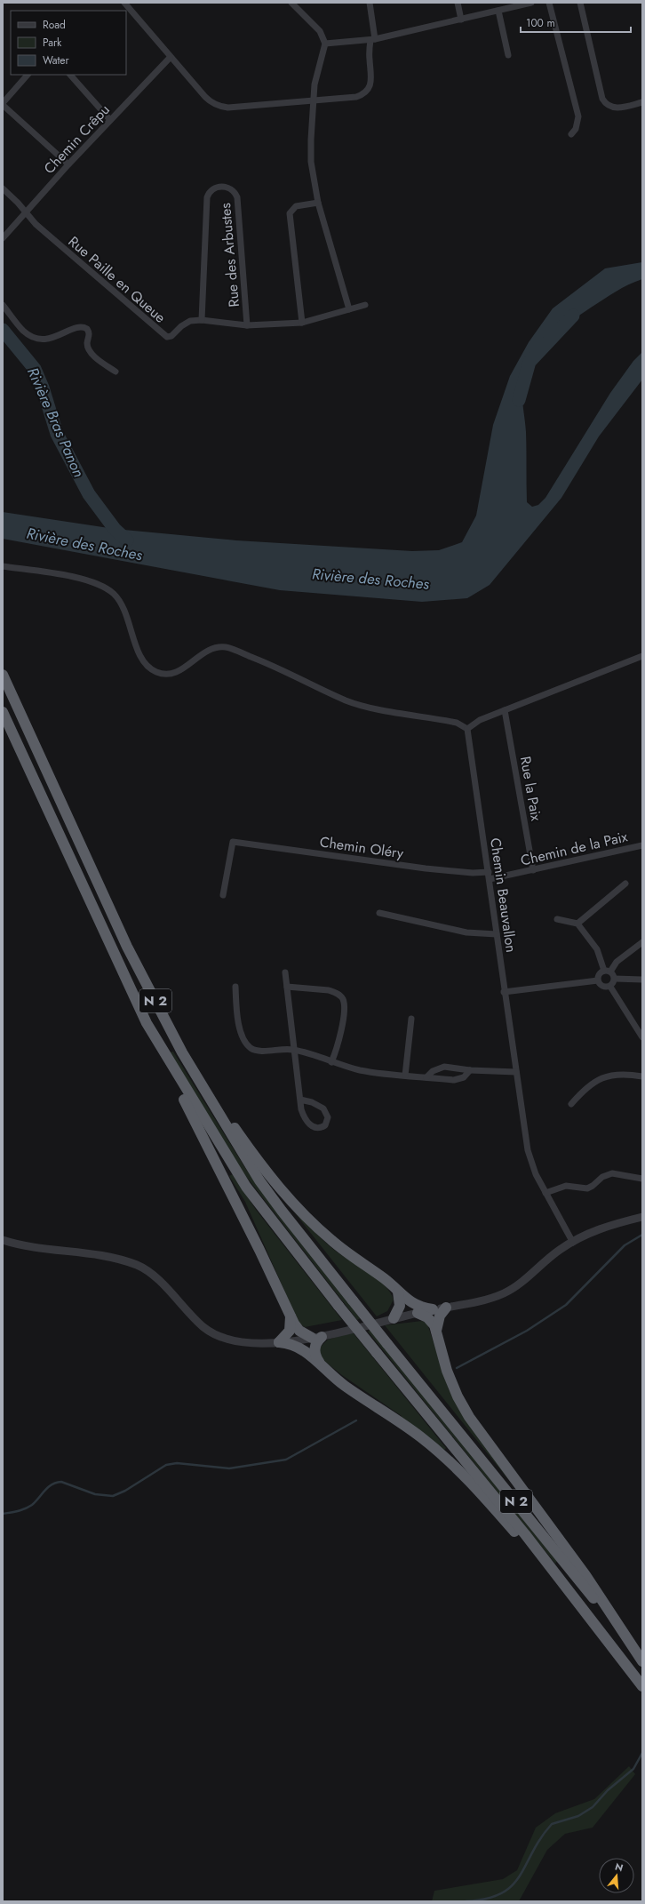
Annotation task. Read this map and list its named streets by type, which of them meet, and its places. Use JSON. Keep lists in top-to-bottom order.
{
  "streets": {
    "highway": ["N 2"],
    "street": [
      "Chemin Crêpu",
      "Rue des Arbustes",
      "Rue Paille en Queue",
      "Rue la Paix",
      "Chemin Oléry",
      "Chemin de la Paix",
      "Chemin Beauvallon"
    ]
  },
  "crossings": [
    ["Chemin Crêpu", "Rue Paille en Queue"],
    ["Rue des Arbustes", "Rue Paille en Queue"],
    ["Rue la Paix", "Chemin de la Paix"],
    ["Chemin Oléry", "Chemin Beauvallon"],
    ["Chemin de la Paix", "Chemin Beauvallon"]
  ],
  "water": ["Rivière Bras Panon", "Rivière des Roches"],
  "legend": ["Road", "Park", "Water"],
  "scale_bar": "100 m",
  "north": "top"
}
